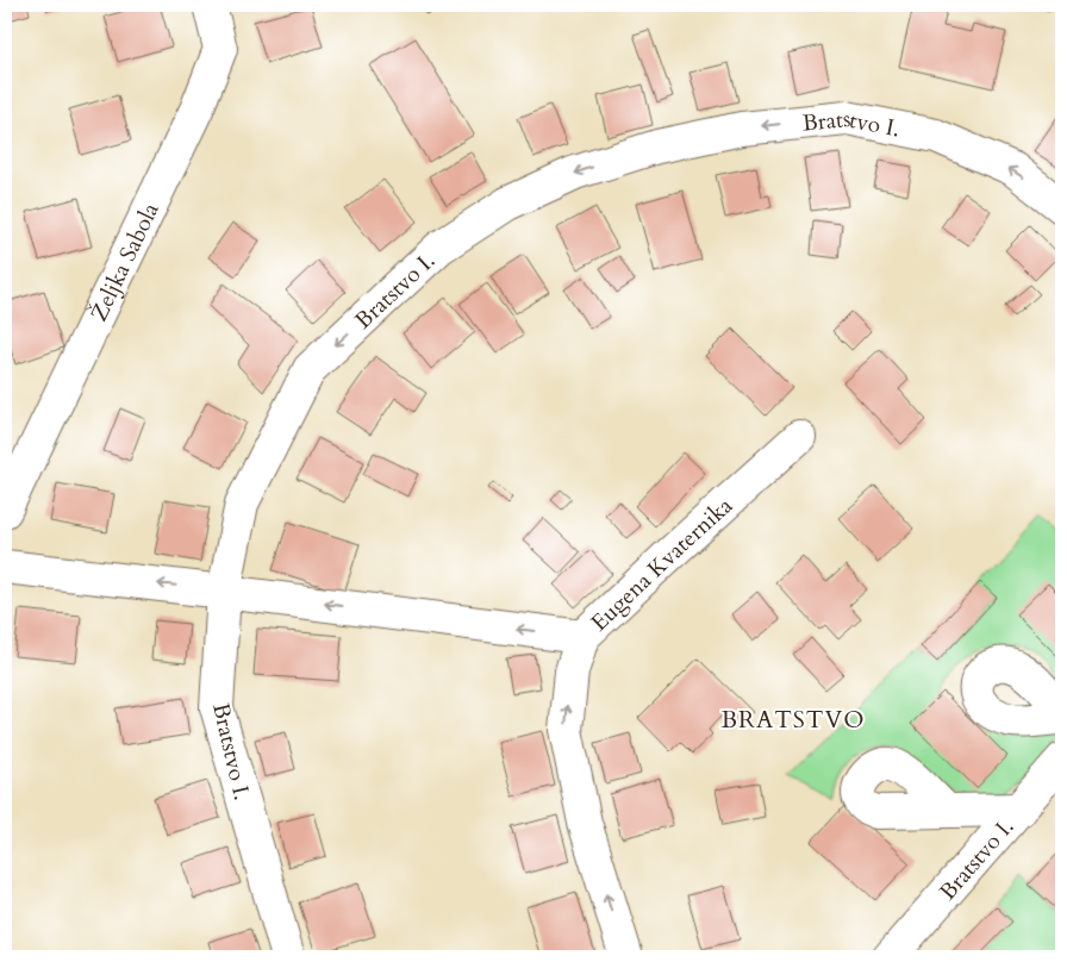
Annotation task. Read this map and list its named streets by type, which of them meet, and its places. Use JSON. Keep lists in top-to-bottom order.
{
  "streets": {
    "street": ["Bratstvo I.", "Željka Sabola", "Eugena Kvaternika"]
  },
  "one_way": ["Bratstvo I.", "Eugena Kvaternika"],
  "districts": ["BRATSTVO"]
}
